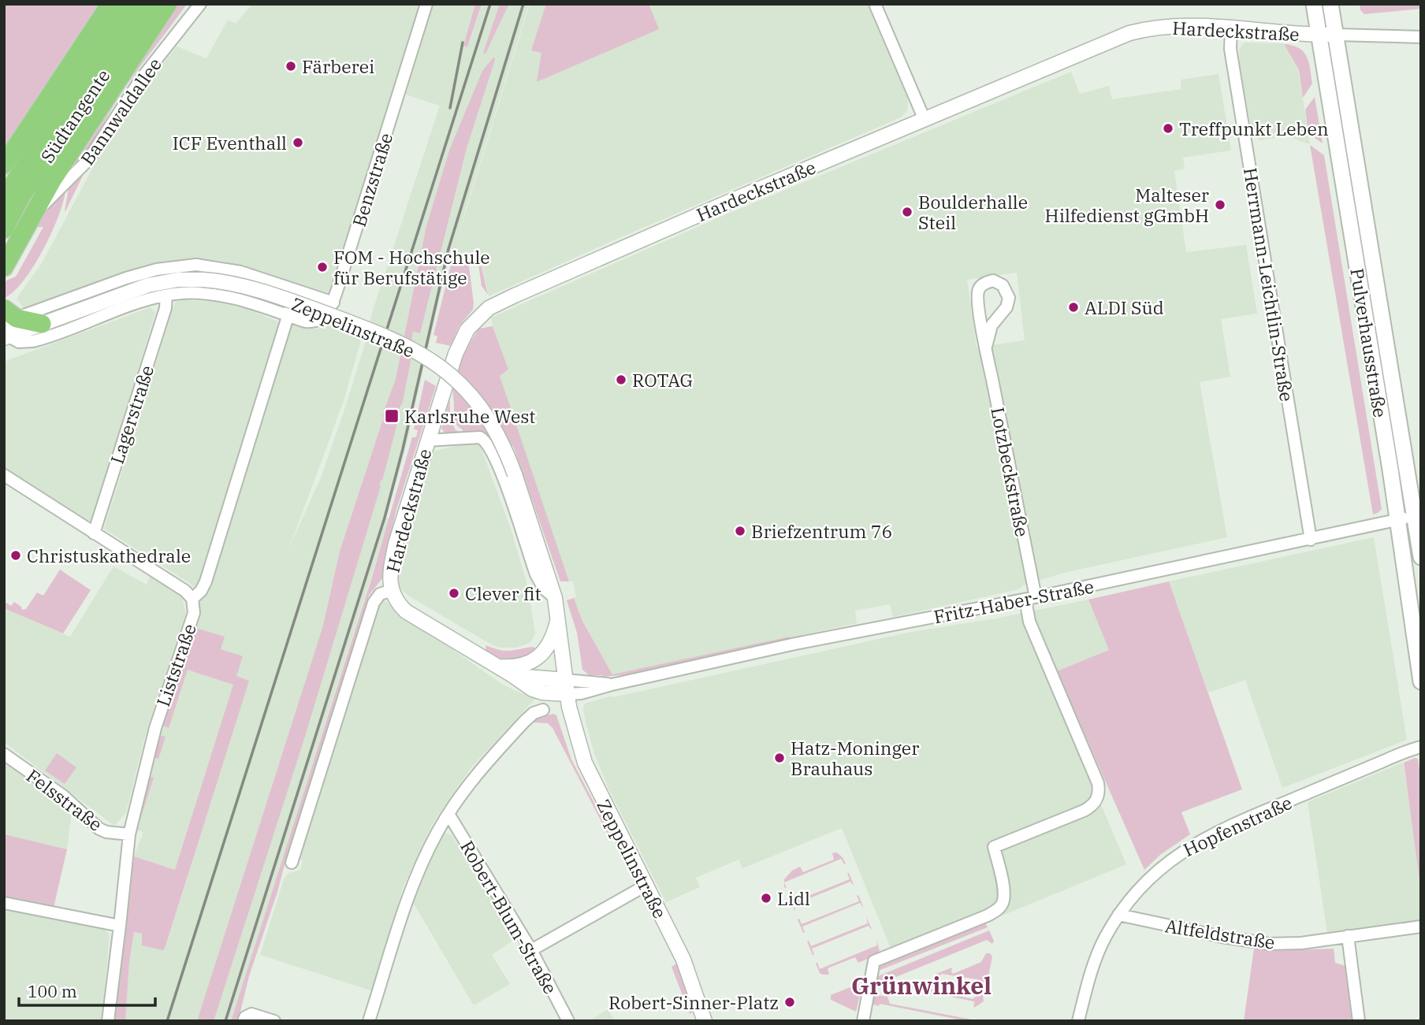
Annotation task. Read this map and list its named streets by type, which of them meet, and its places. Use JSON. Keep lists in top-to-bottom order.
{
  "streets": {
    "highway": ["Südtangente"],
    "main road": ["Pulverhausstraße"],
    "street": [
      "Hardeckstraße",
      "Bannwaldallee",
      "Benzstraße",
      "Herrmann-Leichtlin-Straße",
      "Zeppelinstraße",
      "Lagerstraße",
      "Lotzbeckstraße",
      "Fritz-Haber-Straße",
      "Liststraße",
      "Felsstraße",
      "Hopfenstraße",
      "Robert-Blum-Straße",
      "Altfeldstraße"
    ]
  },
  "crossings": [
    ["Hardeckstraße", "Herrmann-Leichtlin-Straße"],
    ["Hardeckstraße", "Zeppelinstraße"],
    ["Hardeckstraße", "Pulverhausstraße"],
    ["Hardeckstraße", "Fritz-Haber-Straße"],
    ["Benzstraße", "Zeppelinstraße"],
    ["Benzstraße", "Liststraße"],
    ["Herrmann-Leichtlin-Straße", "Fritz-Haber-Straße"],
    ["Zeppelinstraße", "Lagerstraße"],
    ["Zeppelinstraße", "Fritz-Haber-Straße"],
    ["Zeppelinstraße", "Liststraße"],
    ["Pulverhausstraße", "Fritz-Haber-Straße"],
    ["Lotzbeckstraße", "Fritz-Haber-Straße"],
    ["Liststraße", "Felsstraße"],
    ["Hopfenstraße", "Altfeldstraße"]
  ],
  "districts": ["Grünwinkel"],
  "places": {
    "other": [
      "Färberei",
      "Treffpunkt Leben",
      "ICF Eventhall",
      "Malteser Hilfedienst gGmbH",
      "Boulderhalle Steil",
      "FOM - Hochschule für Berufstätige",
      "ALDI Süd",
      "ROTAG",
      "Briefzentrum 76",
      "Christuskathedrale",
      "Clever fit",
      "Hatz-Moninger Brauhaus",
      "Lidl",
      "Robert-Sinner-Platz"
    ],
    "transit": ["Karlsruhe West"]
  },
  "scale_bar": "100 m"
}
